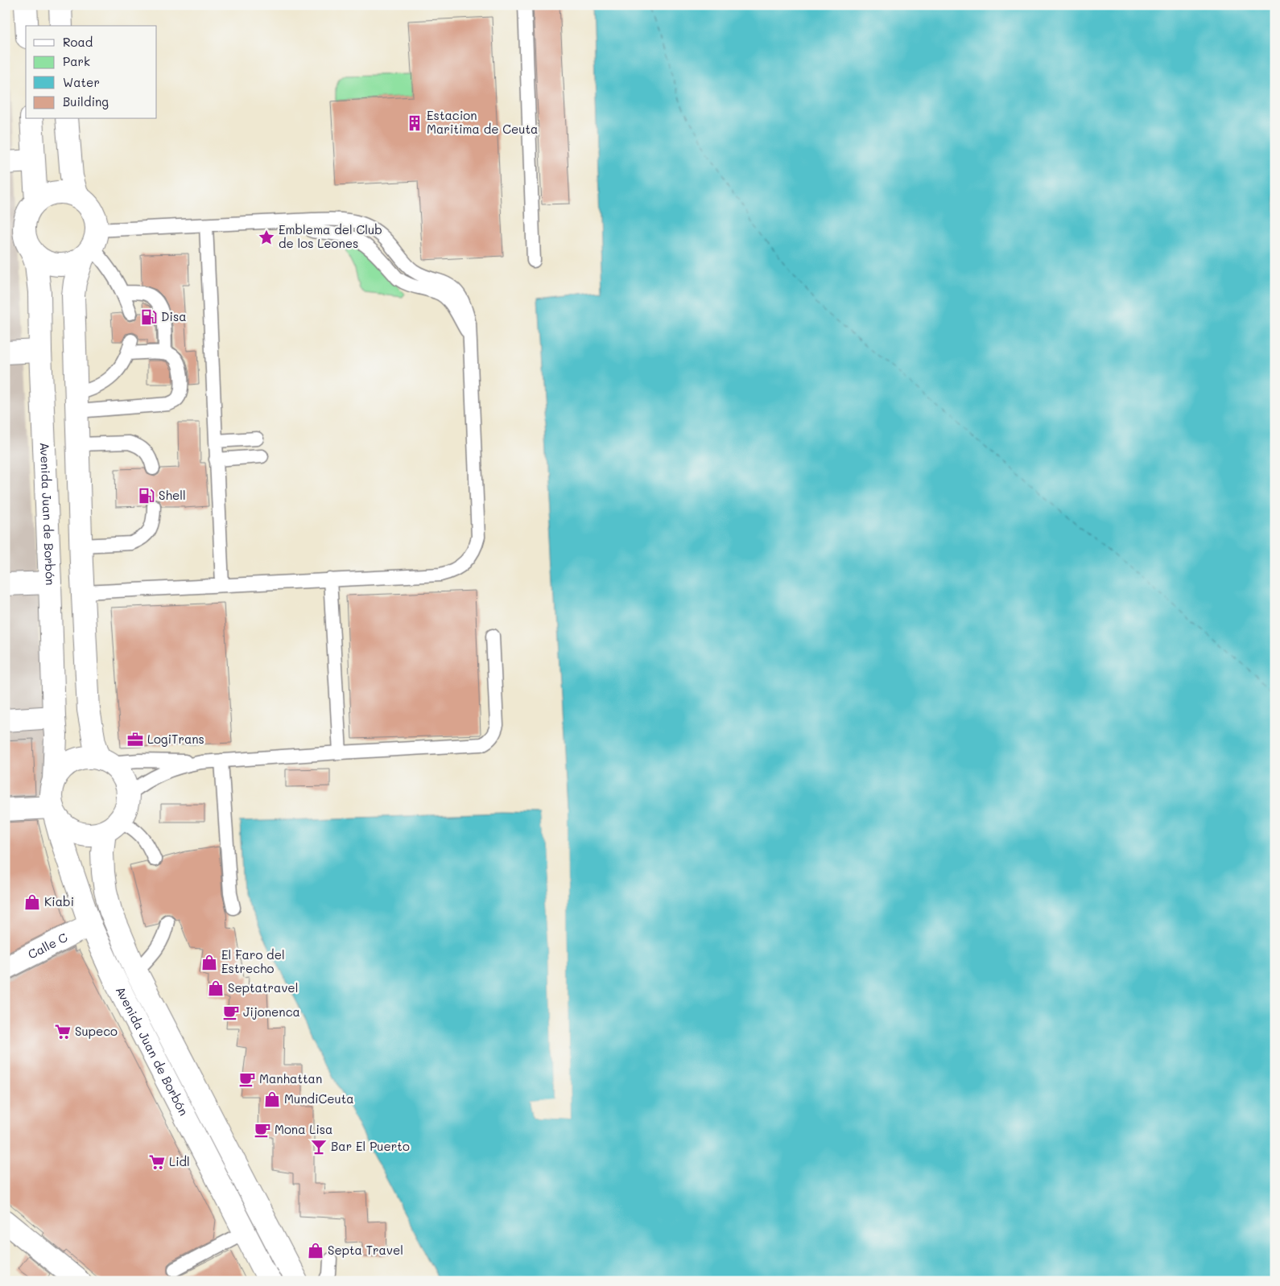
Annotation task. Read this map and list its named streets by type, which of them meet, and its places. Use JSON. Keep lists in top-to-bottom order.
{
  "streets": {
    "street": ["Avenida Juan de Borbón", "Calle C"]
  },
  "crossings": [
    ["Avenida Juan de Borbón", "Calle C"]
  ],
  "places": {
    "building": ["Estacion Maritima de Ceuta"],
    "place": ["Emblema del Club de los Leones"],
    "fuel station": ["Disa", "Shell"],
    "office": ["LogiTrans"],
    "shop": [
      "Kiabi",
      "El Faro del Estrecho",
      "Septatravel",
      "MundiCeuta",
      "Septa Travel"
    ],
    "cafe": ["Jijonenca", "Manhattan", "Mona Lisa"],
    "supermarket": ["Supeco", "Lidl"],
    "bar": ["Bar El Puerto"]
  },
  "legend": [
    "Road",
    "Park",
    "Water",
    "Building"
  ]
}
